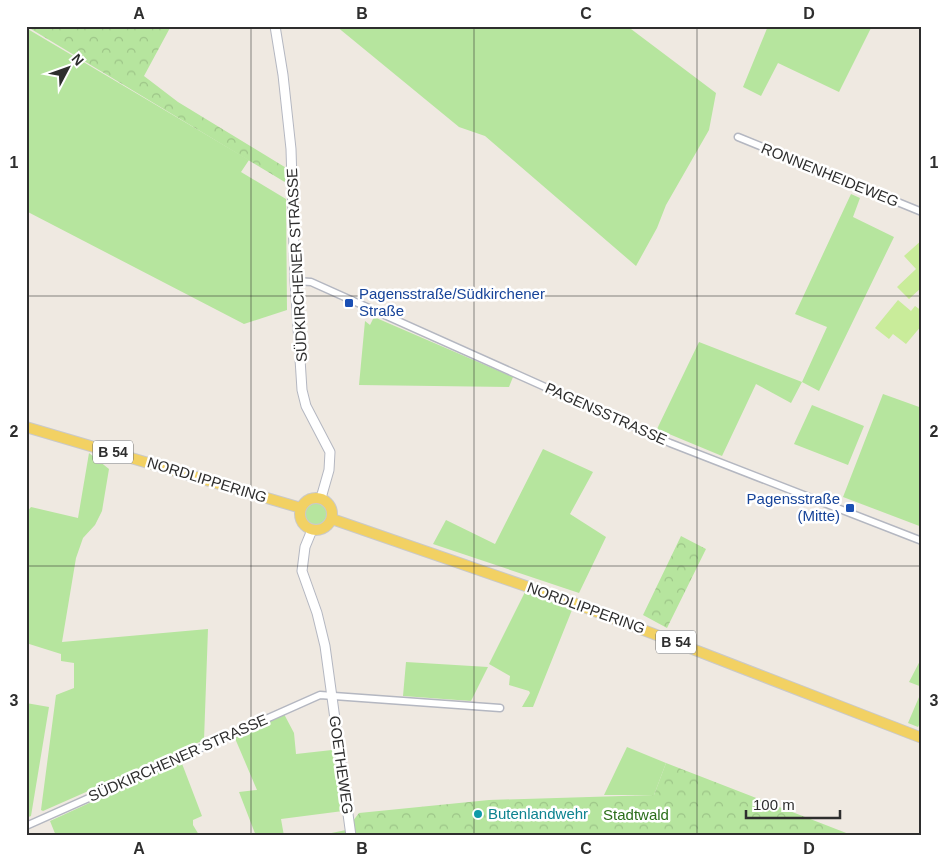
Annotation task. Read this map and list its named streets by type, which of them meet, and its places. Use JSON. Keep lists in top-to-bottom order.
{
  "streets": {
    "main road": ["B 54", "NORDLIPPERING"],
    "street": [
      "RONNENHEIDEWEG",
      "SÜDKIRCHENER STRASSE",
      "PAGENSSTRASSE",
      "GOETHEWEG"
    ]
  },
  "crossings": [
    ["SÜDKIRCHENER STRASSE", "PAGENSSTRASSE"],
    ["SÜDKIRCHENER STRASSE", "NORDLIPPERING"],
    ["SÜDKIRCHENER STRASSE", "GOETHEWEG"]
  ],
  "parks": ["Stadtwald"],
  "places": {
    "transit": ["Pagensstraße/Südkirchener Straße", "Pagensstraße (Mitte)"],
    "other": ["Butenlandwehr"]
  },
  "scale_bar": "100 m",
  "north": "top right",
  "grid": {
    "columns": [
      "A",
      "B",
      "C",
      "D"
    ],
    "rows": ["1", "2", "3"]
  }
}
